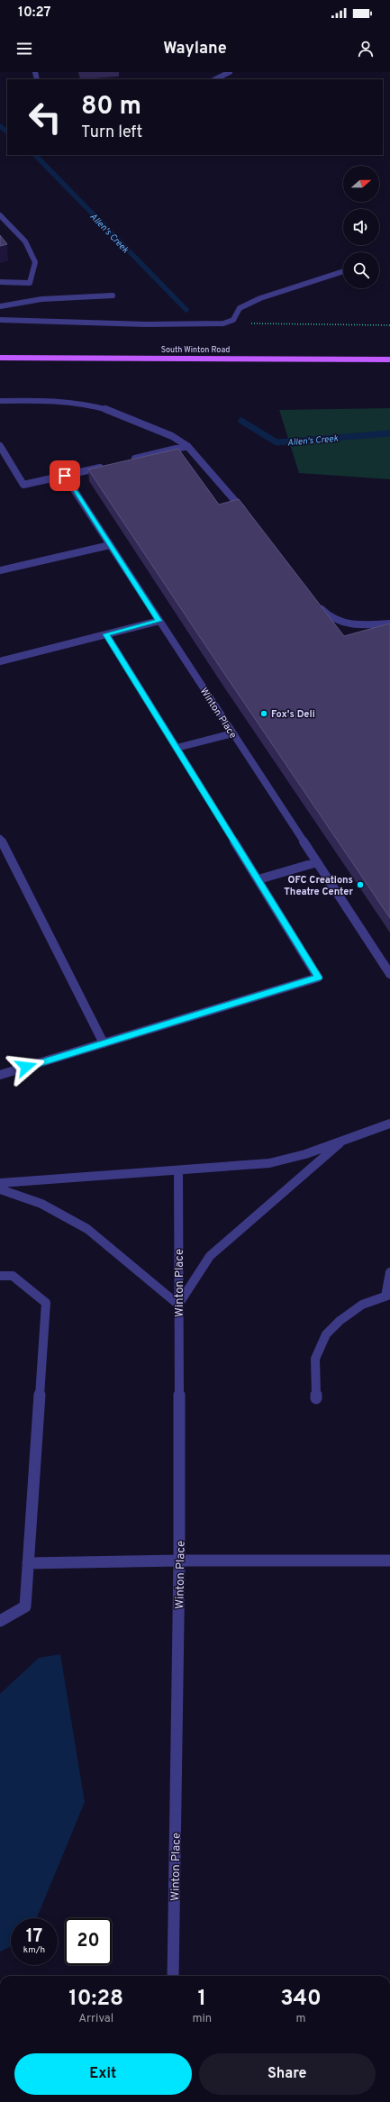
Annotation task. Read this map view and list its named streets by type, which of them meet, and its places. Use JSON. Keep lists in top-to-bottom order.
{
  "streets": {
    "main road": ["South Winton Road"],
    "street": ["Winton Place"]
  },
  "water": ["Allen's Creek"],
  "places": ["Fox's Deli", "OFC Creations Theatre Center"],
  "north": "right",
  "page": {
    "status": "10:27",
    "header": "Waylane",
    "turn": ["80 m", "Turn left"],
    "speed": "17 km/h",
    "limit": "20",
    "eta": [
      "10:28",
      "Arrival",
      "1",
      "min",
      "340",
      "m"
    ],
    "buttons": ["Exit", "Share"]
  }
}
